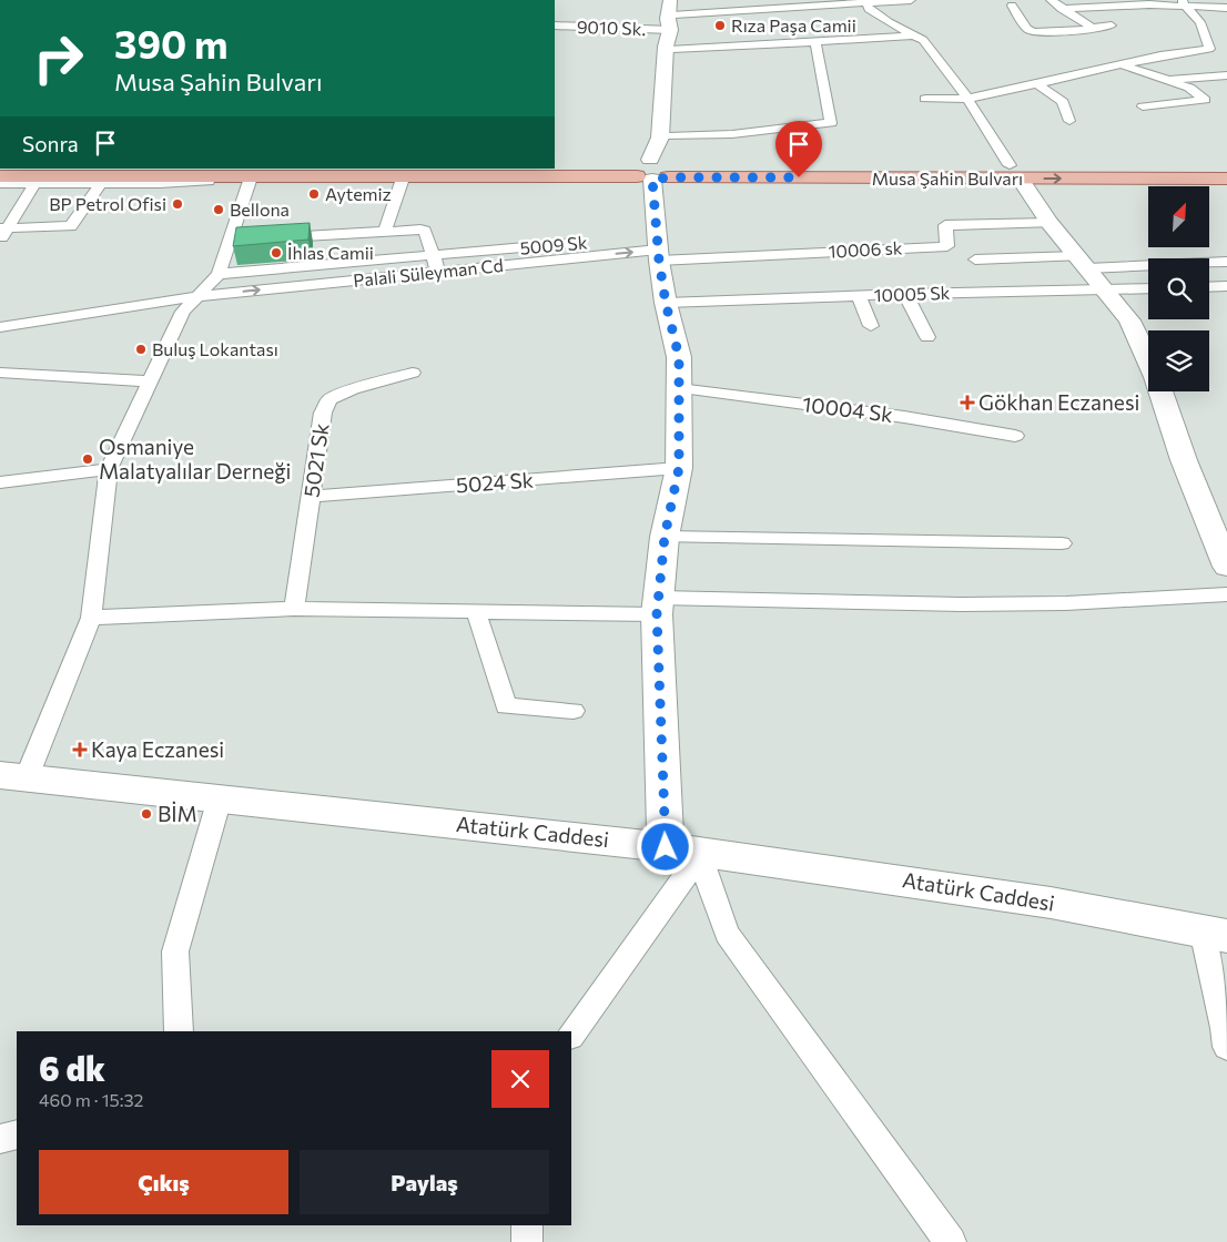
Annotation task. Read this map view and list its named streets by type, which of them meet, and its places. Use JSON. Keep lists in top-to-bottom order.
{
  "streets": {
    "main road": ["Musa Şahin Bulvarı", "Atatürk Caddesi"],
    "street": [
      "9010 Sk.",
      "5009 Sk",
      "10006 sk",
      "Palali Süleyman Cd",
      "10005 Sk",
      "10004 Sk",
      "5021 Sk",
      "5024 Sk"
    ]
  },
  "crossings": [
    ["10006 sk", "Palali Süleyman Cd"],
    ["5021 Sk", "5024 Sk"]
  ],
  "one_way": ["Palali Süleyman Cd"],
  "places": {
    "other": [
      "Rıza Paşa Camii",
      "Aytemiz",
      "BP Petrol Ofisi",
      "Bellona",
      "İhlas Camii",
      "Buluş Lokantası",
      "Osmaniye Malatyalılar Derneği",
      "BİM"
    ],
    "health": ["Gökhan Eczanesi", "Kaya Eczanesi"]
  },
  "north": "top right",
  "page": {
    "turn": ["390 m", "Musa Şahin Bulvarı"],
    "then": "Sonra",
    "heading": ["6 dk", "460 m · 15:32"],
    "buttons": ["Çıkış", "Paylaş"]
  }
}
